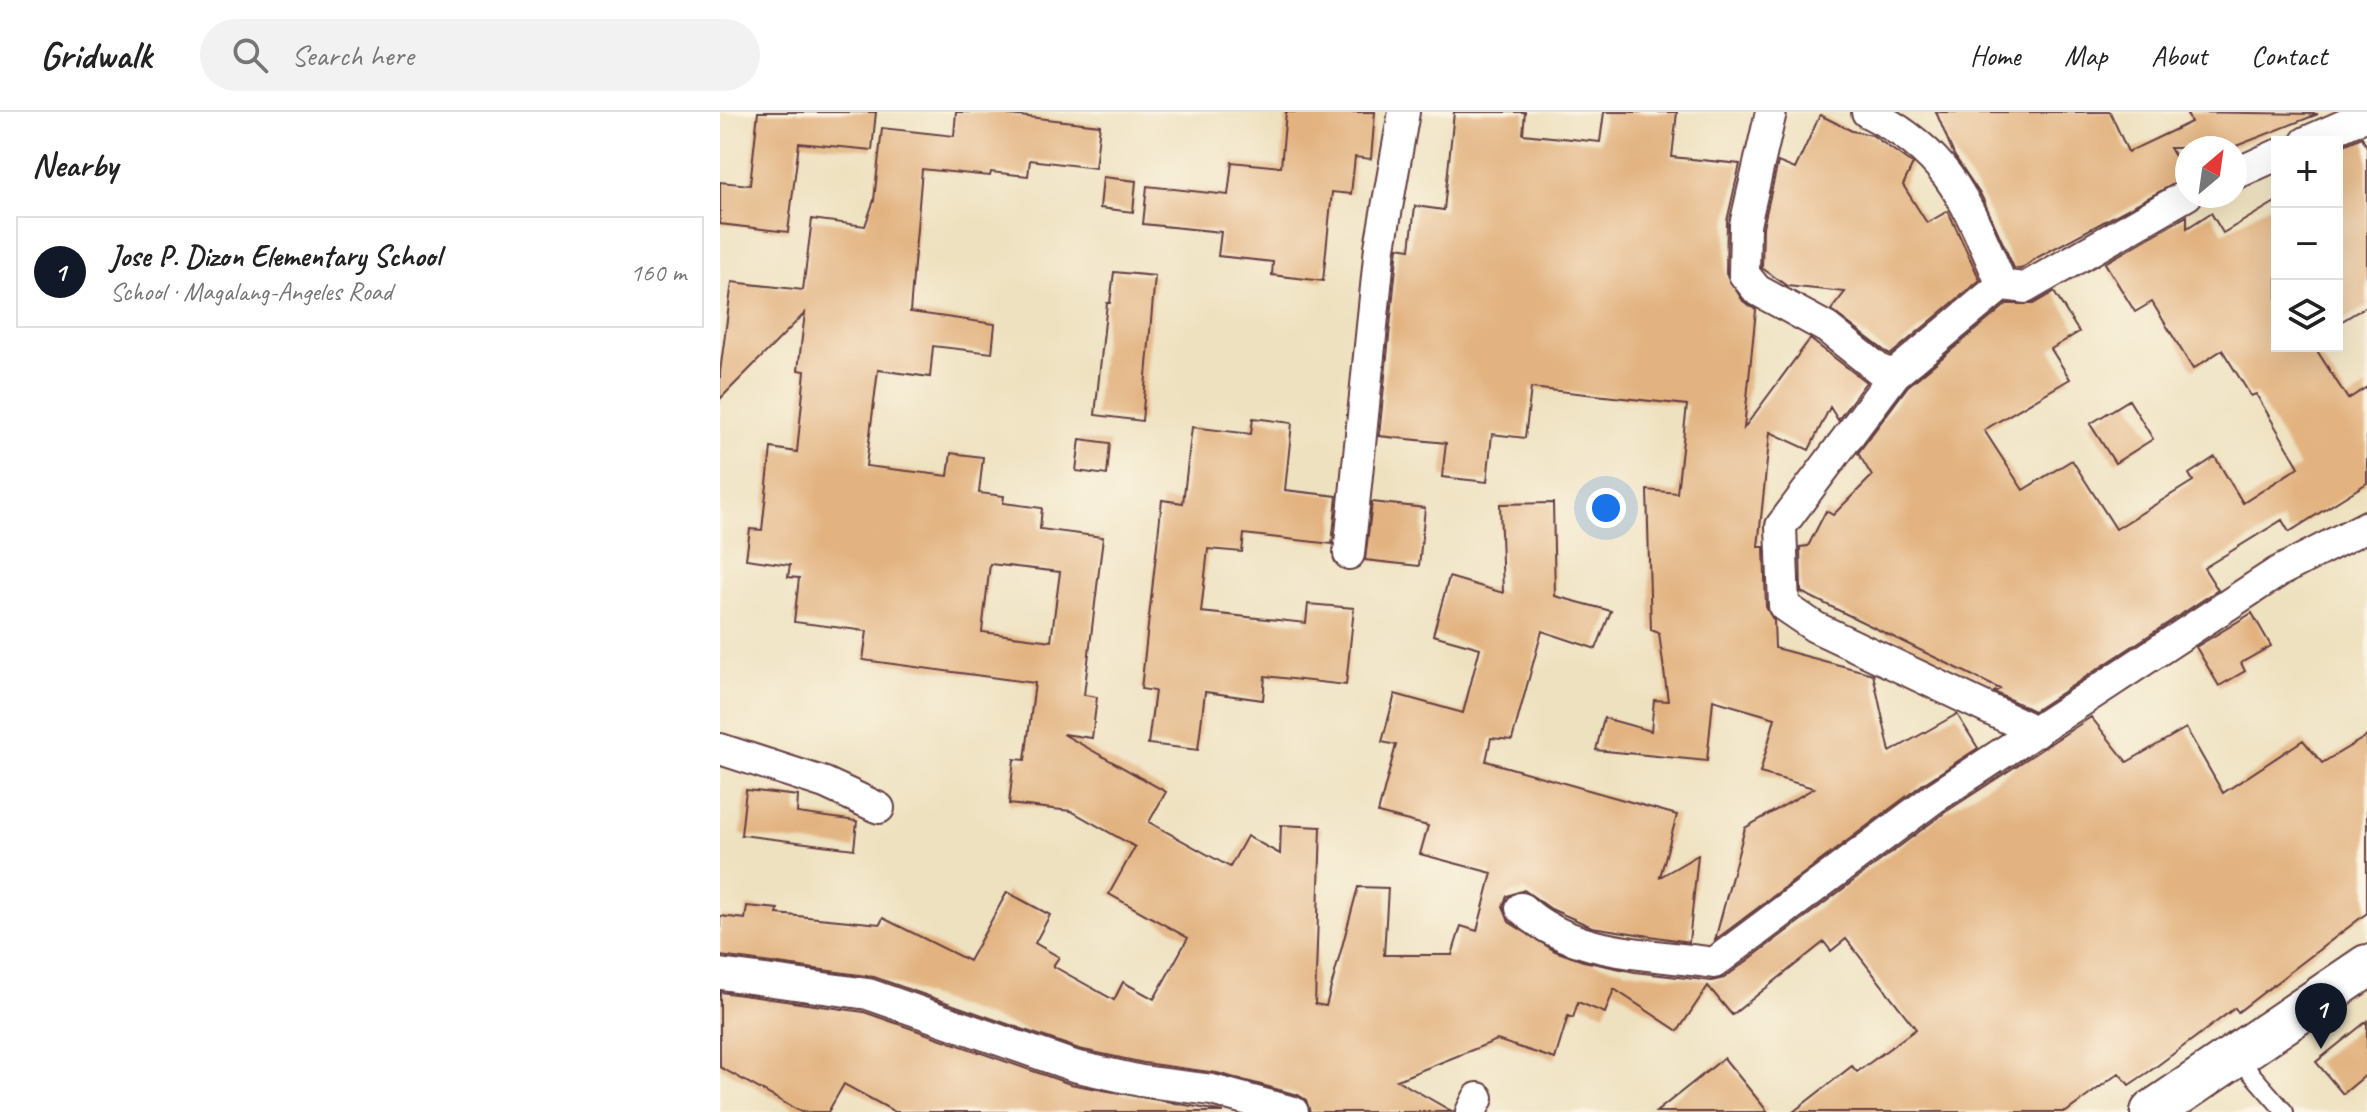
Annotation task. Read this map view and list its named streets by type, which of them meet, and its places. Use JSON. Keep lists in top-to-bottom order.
{
  "north": "top right",
  "page": {
    "header": "Gridwalk",
    "search": "Search here",
    "nav": [
      "Home",
      "Map",
      "About",
      "Contact"
    ],
    "heading": "Nearby",
    "map_buttons": ["+", "−"],
    "list": [
      {
        "mark": "1",
        "name": "Jose P. Dizon Elementary School",
        "note": "School · Magalang-Angeles Road",
        "value": "160 m"
      }
    ],
    "pins": "1"
  }
}
